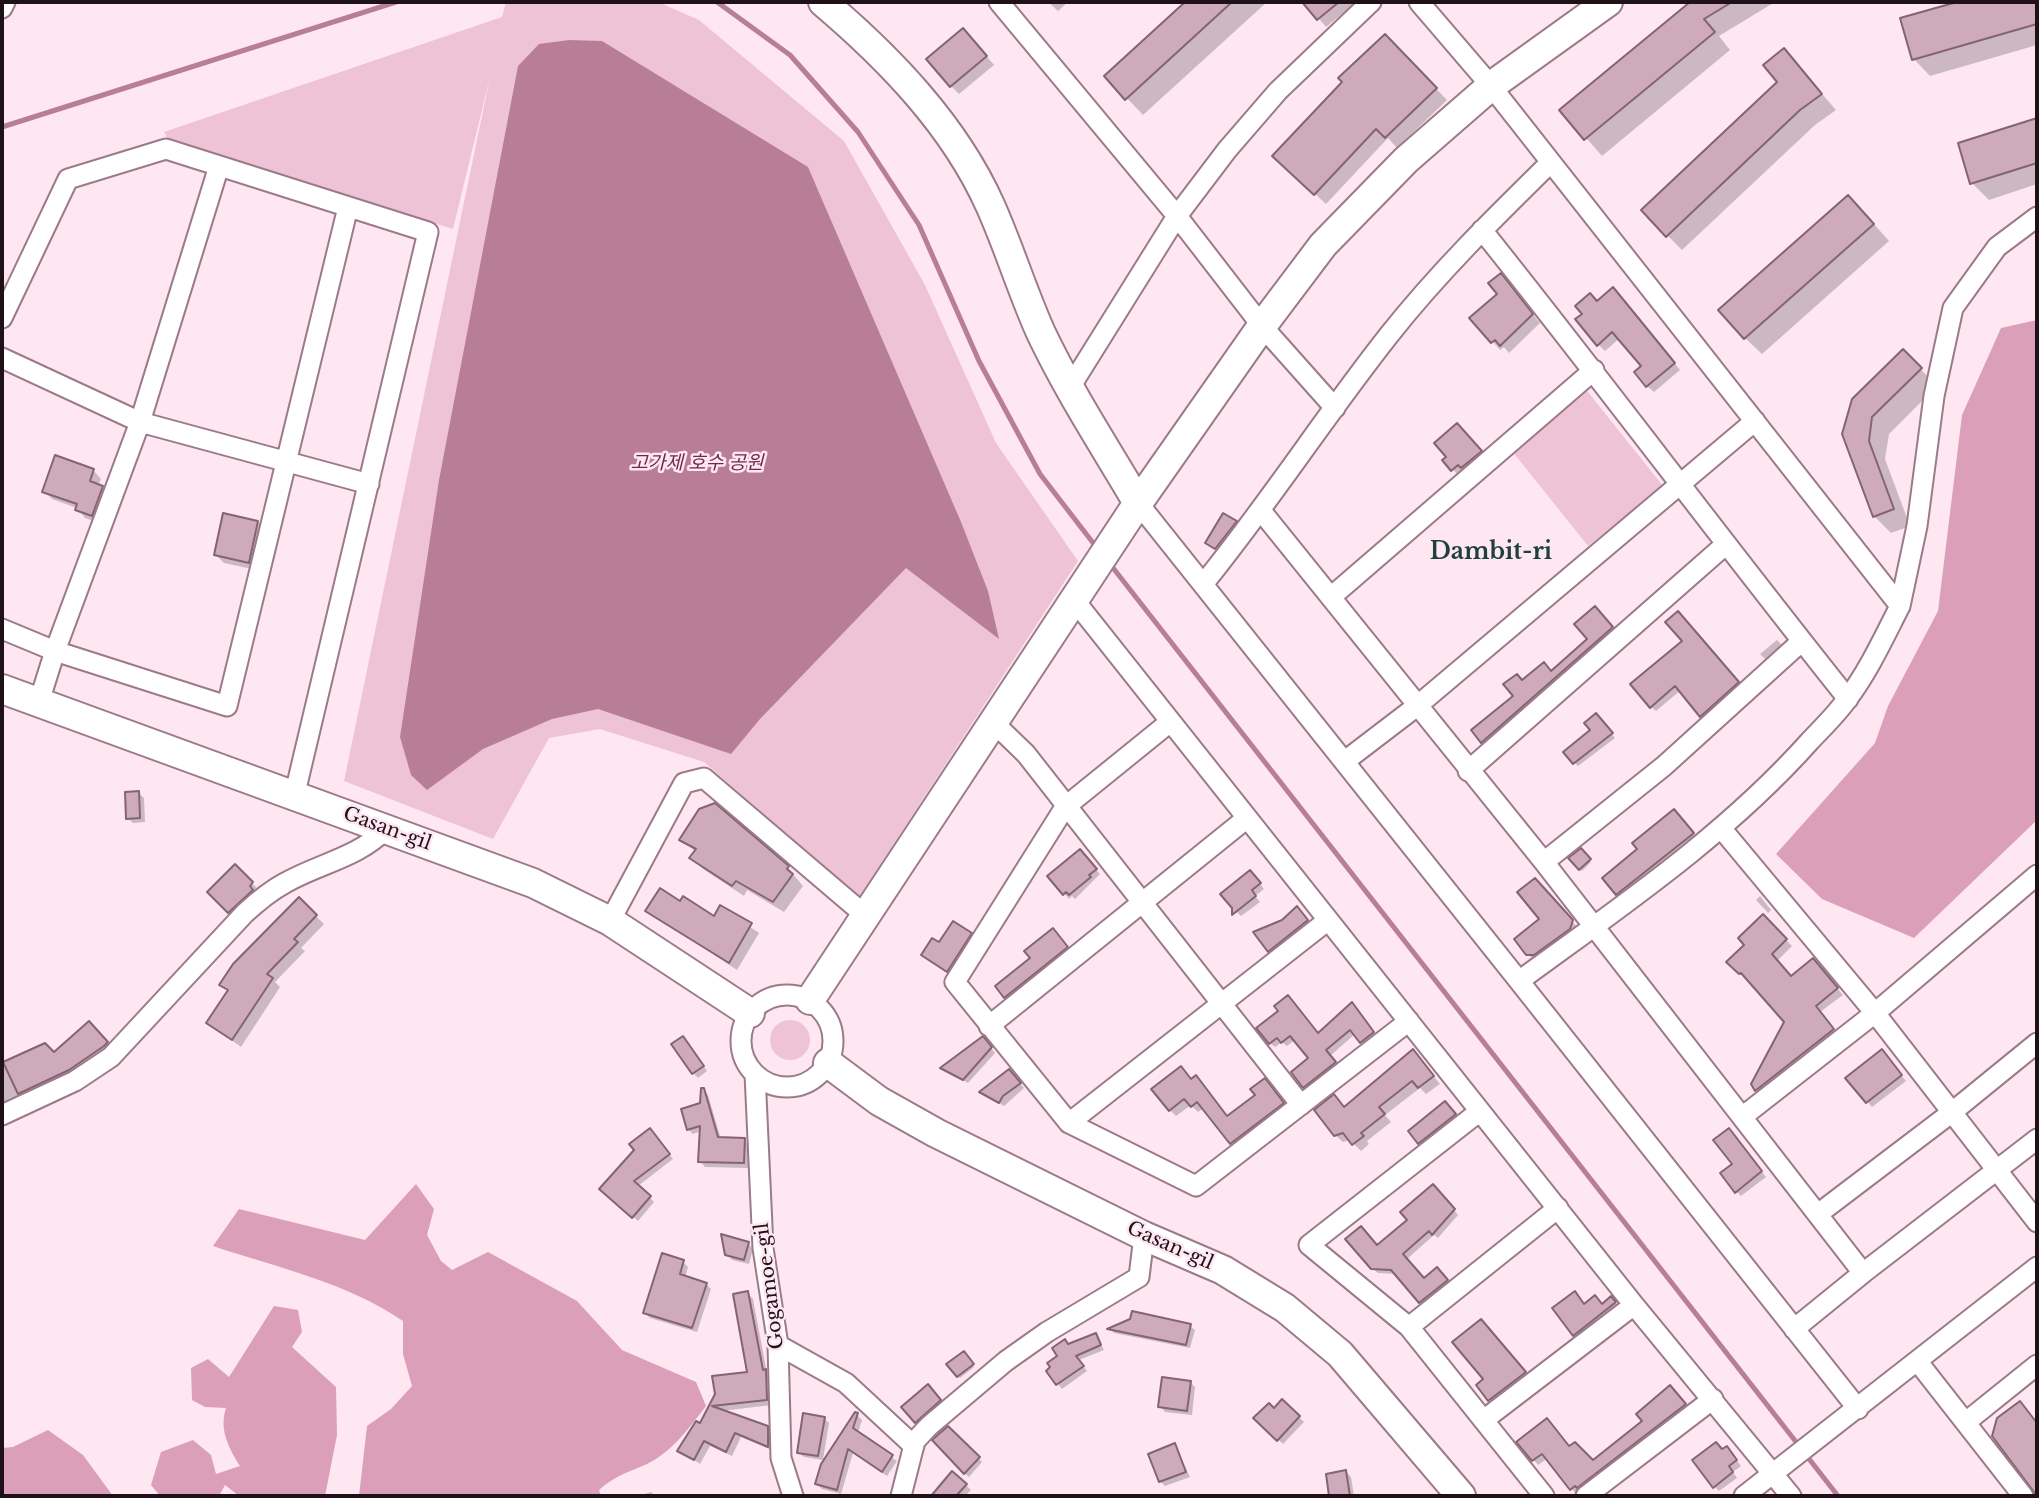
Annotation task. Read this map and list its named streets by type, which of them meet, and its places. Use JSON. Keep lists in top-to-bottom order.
{
  "streets": {
    "street": ["Gasan-gil", "Gogamoe-gil"]
  },
  "crossings": [
    ["Gasan-gil", "Gogamoe-gil"]
  ],
  "districts": ["Dambit-ri"],
  "parks": ["고가제 호수 공원"]
}
